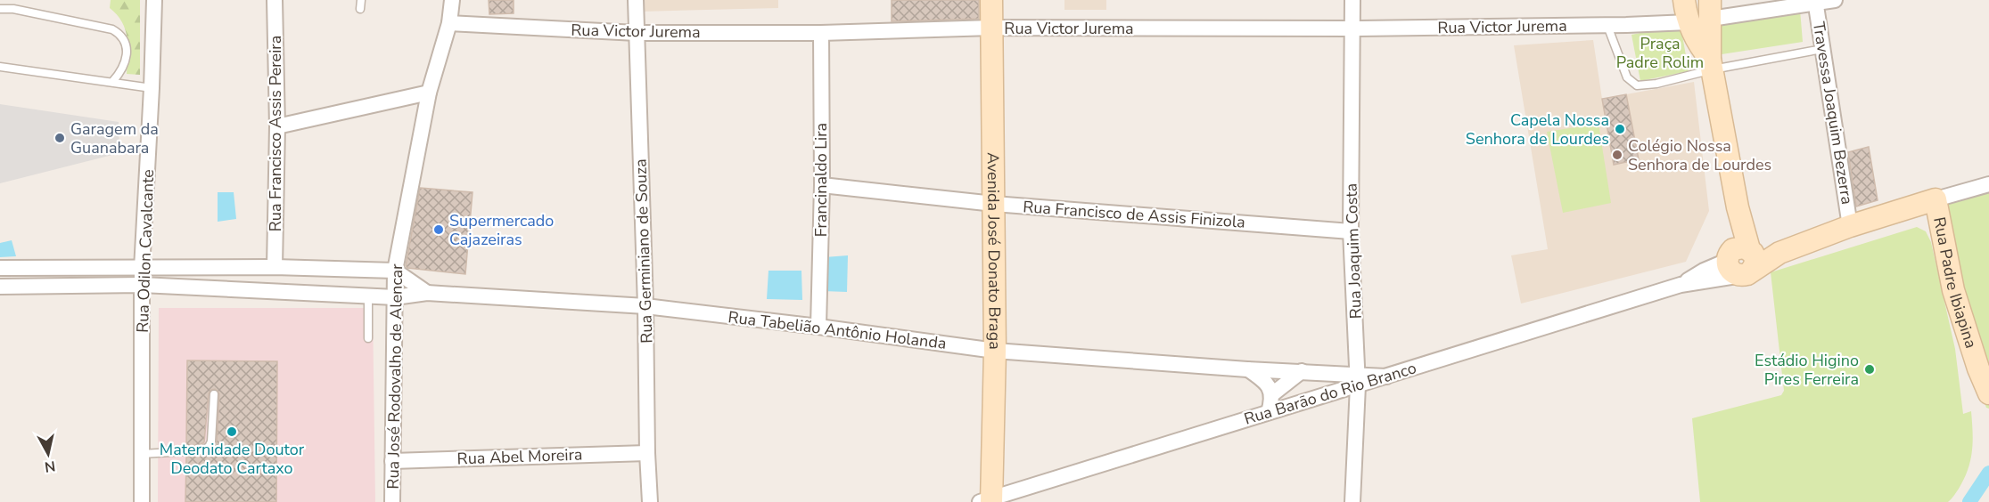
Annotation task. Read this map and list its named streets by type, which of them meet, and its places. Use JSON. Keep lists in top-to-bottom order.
{
  "streets": {
    "main road": ["Avenida José Donato Braga", "Rua Padre Ibiapina"],
    "street": [
      "Rua Victor Jurema",
      "Travessa Joaquim Bezerra",
      "Rua Francisco Assis Pereira",
      "Francinaldo Lira",
      "Rua Francisco de Assis Finizola",
      "Rua Odilon Cavalcante",
      "Rua Germiniano de Souza",
      "Rua Joaquim Costa",
      "Rua Tabelião Antônio Holanda",
      "Rua José Rodovalho de Alencar",
      "Rua Barāo do Rio Branco",
      "Rua Abel Moreira"
    ]
  },
  "crossings": [
    ["Rua Victor Jurema", "Francinaldo Lira"],
    ["Rua Victor Jurema", "Rua Germiniano de Souza"],
    ["Rua Victor Jurema", "Avenida José Donato Braga"],
    ["Rua Victor Jurema", "Rua Joaquim Costa"],
    ["Rua Victor Jurema", "Rua José Rodovalho de Alencar"],
    ["Francinaldo Lira", "Rua Francisco de Assis Finizola"],
    ["Francinaldo Lira", "Rua Tabelião Antônio Holanda"],
    ["Rua Francisco de Assis Finizola", "Avenida José Donato Braga"],
    ["Rua Francisco de Assis Finizola", "Rua Joaquim Costa"],
    ["Rua Odilon Cavalcante", "Rua Tabelião Antônio Holanda"],
    ["Rua Germiniano de Souza", "Rua Tabelião Antônio Holanda"],
    ["Rua Germiniano de Souza", "Rua Abel Moreira"],
    ["Avenida José Donato Braga", "Rua Tabelião Antônio Holanda"],
    ["Avenida José Donato Braga", "Rua Barāo do Rio Branco"],
    ["Rua Joaquim Costa", "Rua Tabelião Antônio Holanda"],
    ["Rua Joaquim Costa", "Rua Barāo do Rio Branco"],
    ["Rua Tabelião Antônio Holanda", "Rua José Rodovalho de Alencar"],
    ["Rua Tabelião Antônio Holanda", "Rua Barāo do Rio Branco"],
    ["Rua José Rodovalho de Alencar", "Rua Abel Moreira"]
  ],
  "parks": ["Praça Padre Rolim"],
  "places": [
    "Capela Nossa Senhora de Lourdes",
    "Garagem da Guanabara",
    "Colégio Nossa Senhora de Lourdes",
    "Supermercado Cajazeiras",
    "Estádio Higino Pires Ferreira",
    "Maternidade Doutor Deodato Cartaxo"
  ],
  "north": "bottom"
}
